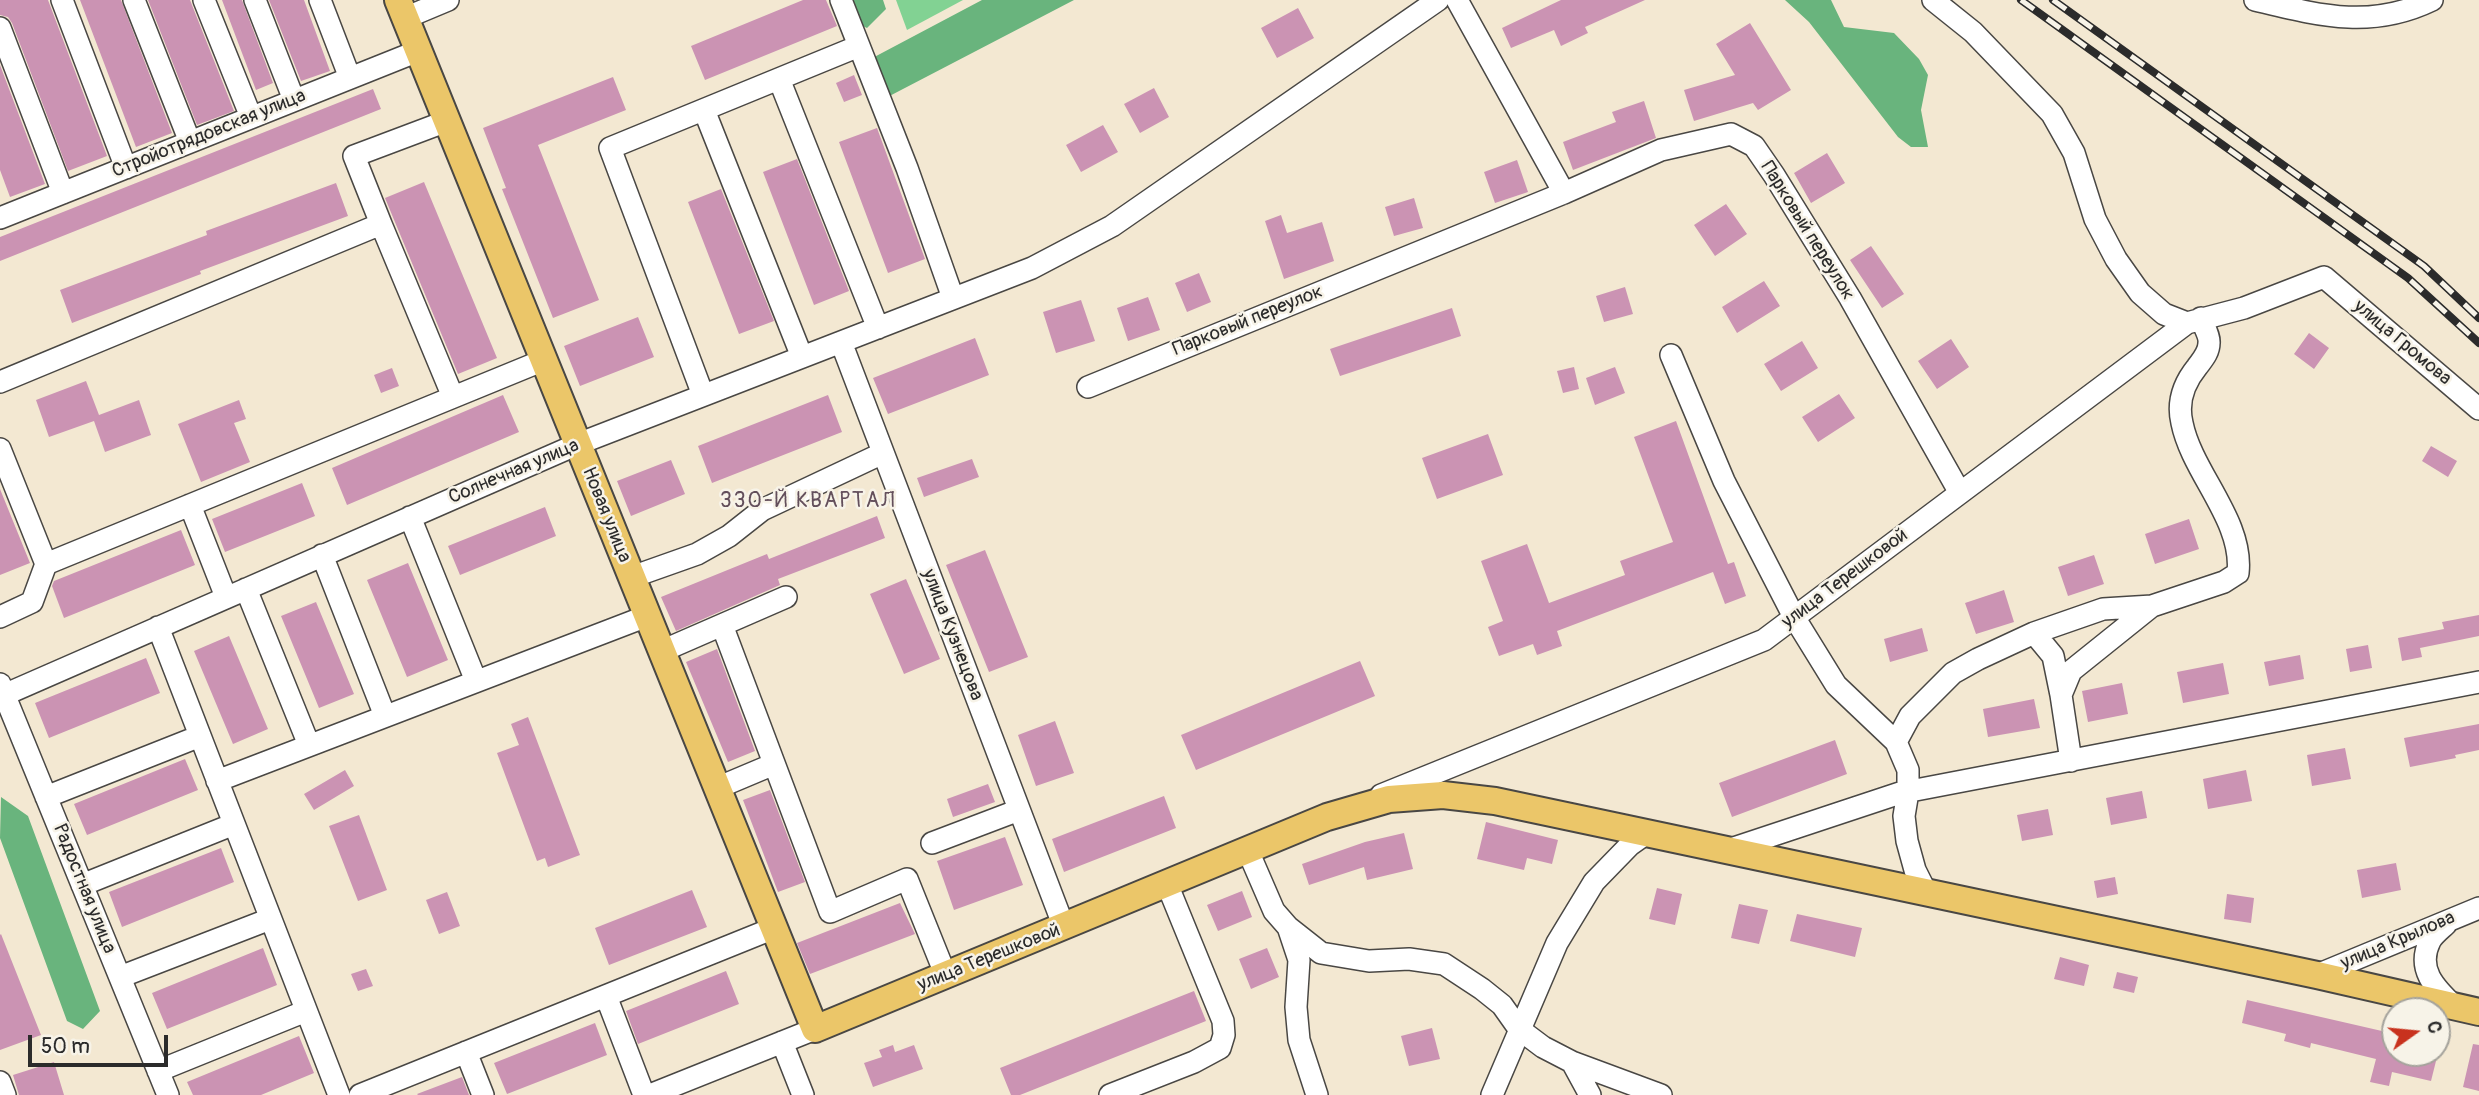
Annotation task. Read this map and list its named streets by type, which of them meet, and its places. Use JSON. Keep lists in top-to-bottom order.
{
  "streets": {
    "main road": ["Новая улица", "улица Терешковой"],
    "street": [
      "Стройотрядовская улица",
      "Парковый переулок",
      "улица Громова",
      "Солнечная улица",
      "улица Кузнецова",
      "Радостная улица",
      "улица Крылова"
    ]
  },
  "crossings": [
    ["Стройотрядовская улица", "Новая улица"],
    ["Парковый переулок", "улица Терешковой"],
    ["улица Громова", "улица Терешковой"],
    ["Солнечная улица", "Новая улица"],
    ["Солнечная улица", "улица Кузнецова"],
    ["Солнечная улица", "Радостная улица"],
    ["Новая улица", "улица Терешковой"],
    ["улица Терешковой", "улица Кузнецова"],
    ["улица Терешковой", "улица Крылова"]
  ],
  "districts": ["330-Й КВАРТАЛ"],
  "scale_bar": "50 m",
  "north": "right"
}
